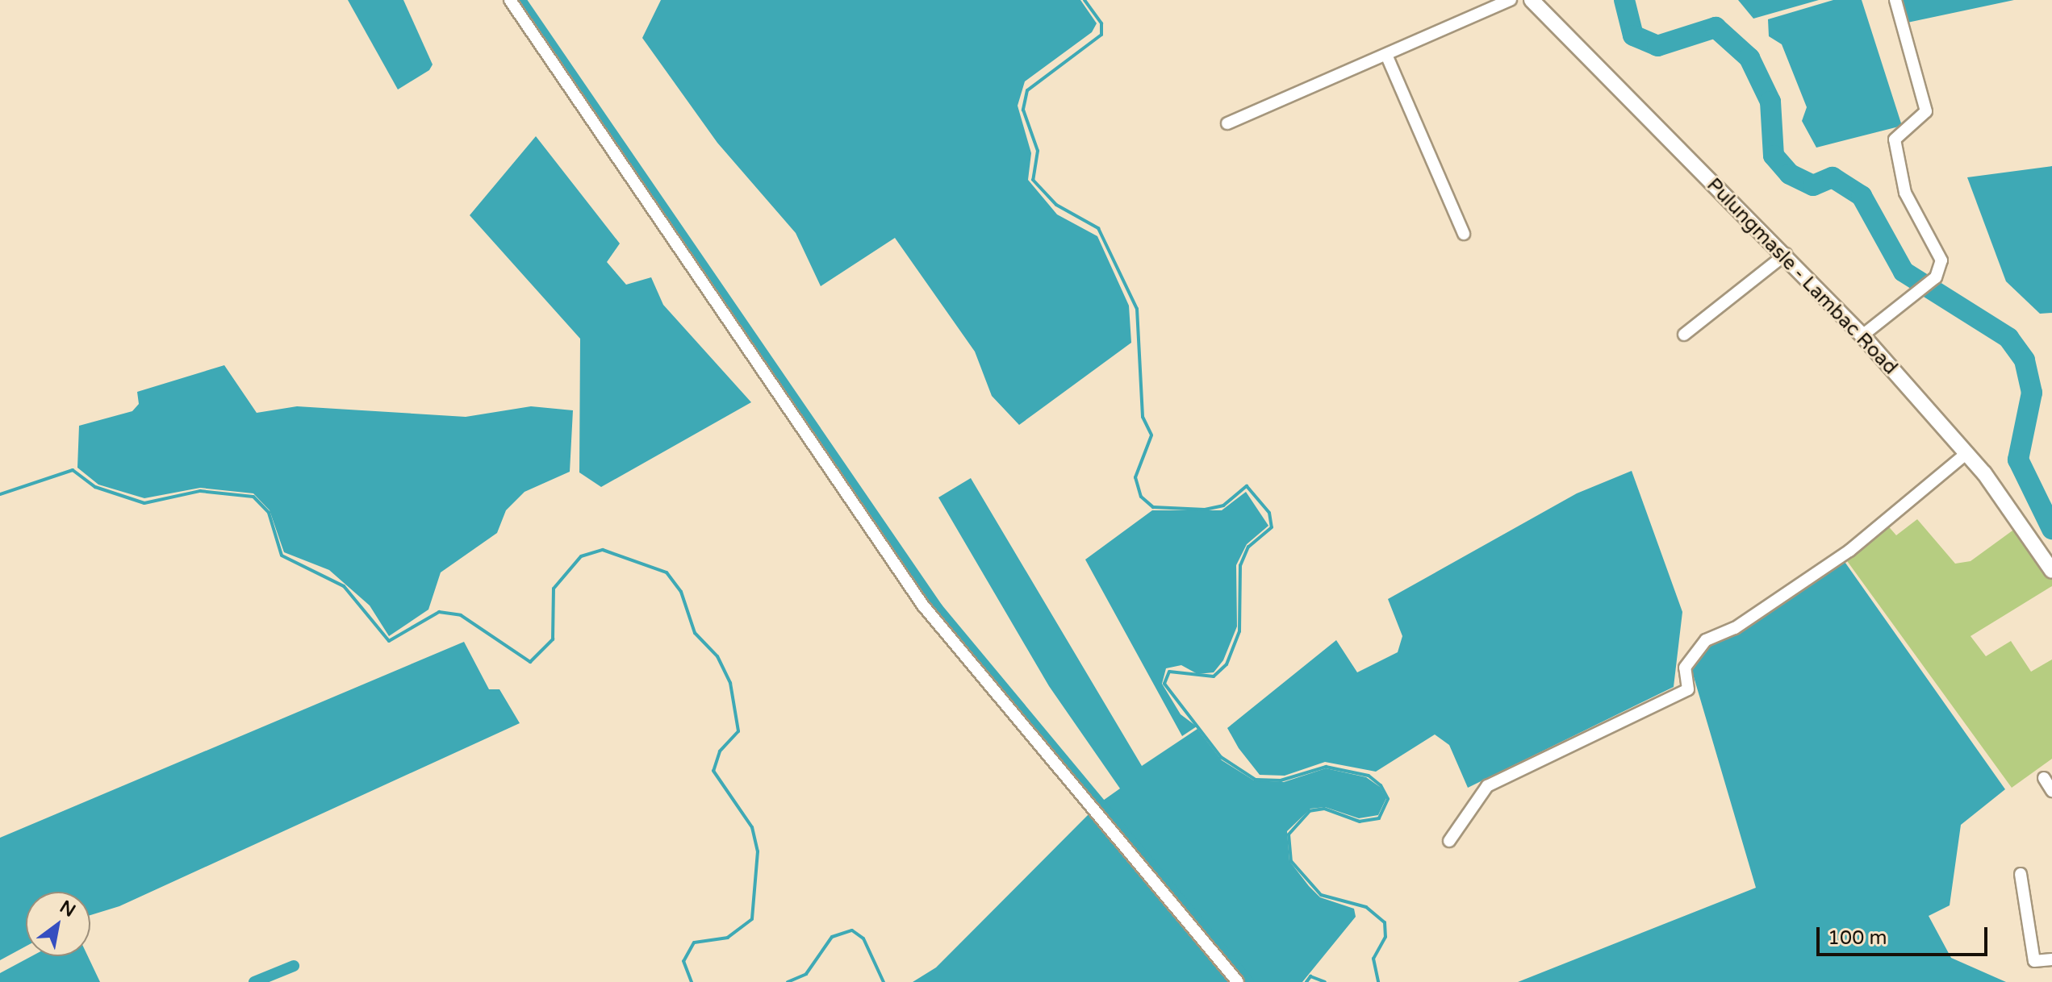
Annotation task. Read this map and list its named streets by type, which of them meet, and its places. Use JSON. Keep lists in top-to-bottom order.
{
  "streets": {
    "street": ["Pulungmasle - Lambac Road"]
  },
  "scale_bar": "100 m",
  "north": "top right"
}
